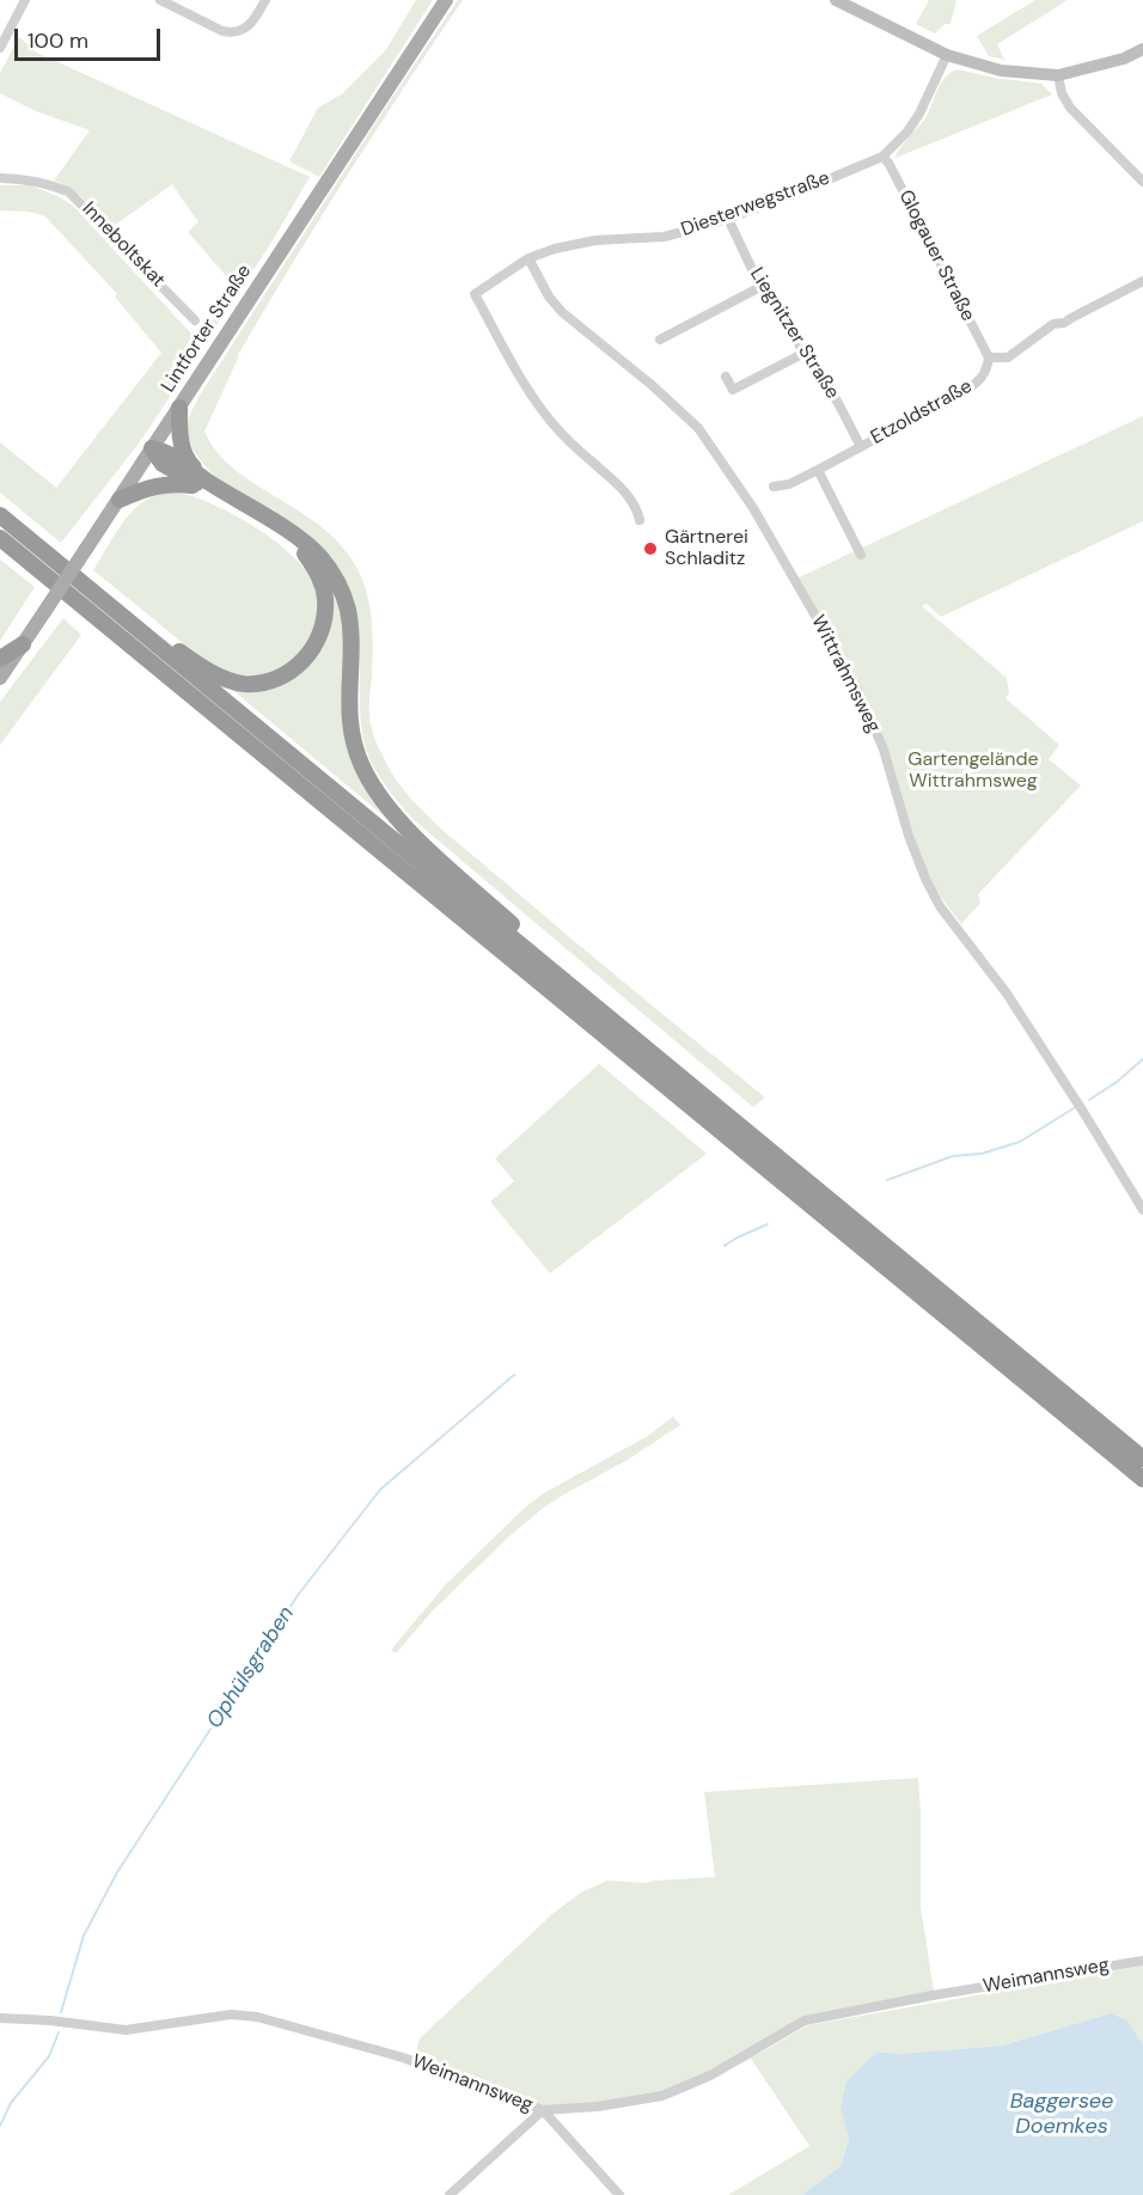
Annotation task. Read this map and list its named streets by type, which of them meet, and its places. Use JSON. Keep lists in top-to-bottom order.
{
  "streets": {
    "main road": ["Lintforter Straße"],
    "street": [
      "Diesterwegstraße",
      "Inneboltskat",
      "Glogauer Straße",
      "Liegnitzer Straße",
      "Etzoldstraße",
      "Wittrahmsweg",
      "Weimannsweg"
    ]
  },
  "crossings": [
    ["Diesterwegstraße", "Glogauer Straße"],
    ["Diesterwegstraße", "Liegnitzer Straße"],
    ["Diesterwegstraße", "Wittrahmsweg"],
    ["Glogauer Straße", "Etzoldstraße"],
    ["Liegnitzer Straße", "Etzoldstraße"]
  ],
  "water": ["Ophülsgraben", "Baggersee Doemkes"],
  "parks": ["Gartengelände Wittrahmsweg"],
  "places": ["Gärtnerei Schladitz"],
  "scale_bar": "100 m"
}
